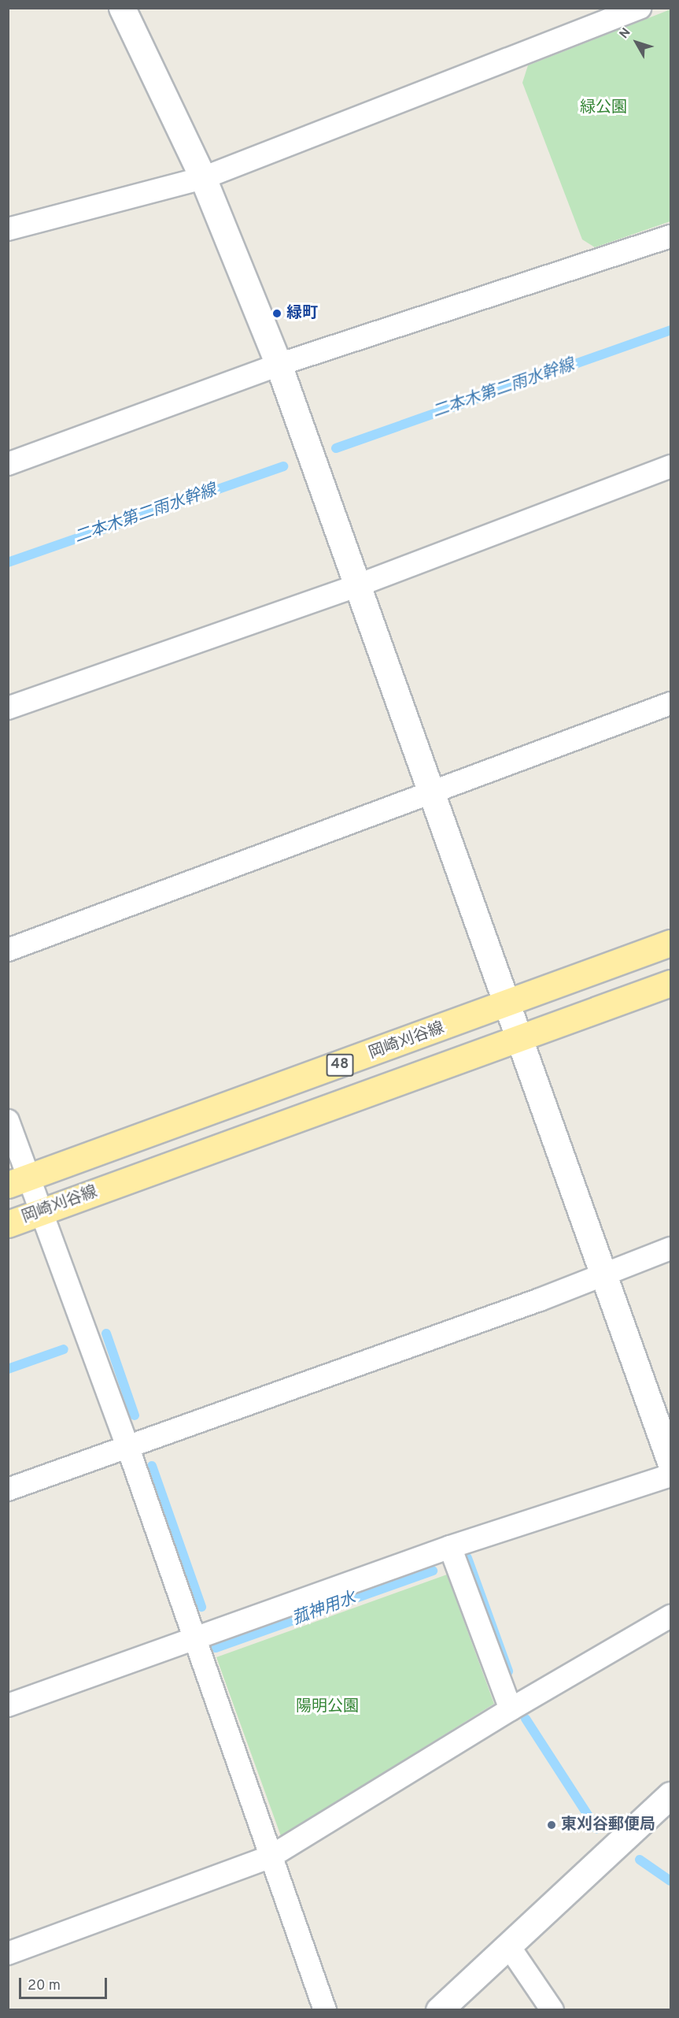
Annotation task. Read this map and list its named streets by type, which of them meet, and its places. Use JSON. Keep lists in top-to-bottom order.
{
  "streets": {
    "main road": ["岡崎刈谷線", "48"]
  },
  "water": ["二本木第二雨水幹線", "菰神用水"],
  "parks": ["緑公園", "陽明公園"],
  "places": ["緑町", "東刈谷郵便局"],
  "scale_bar": "20 m",
  "north": "top left"
}
